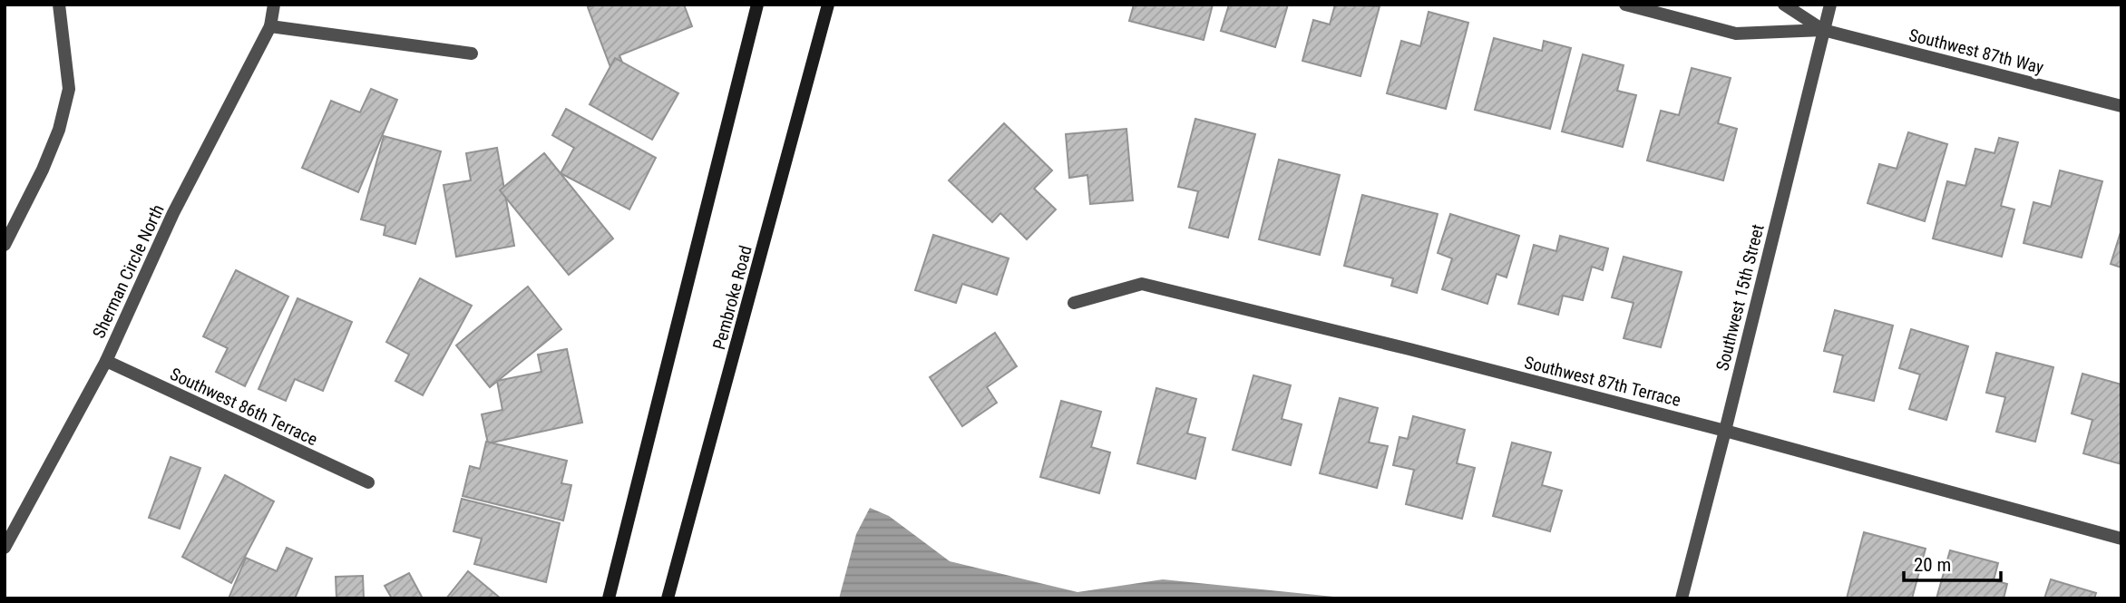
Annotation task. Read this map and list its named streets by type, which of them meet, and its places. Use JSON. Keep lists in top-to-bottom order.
{
  "streets": {
    "main road": ["Pembroke Road"],
    "street": [
      "Southwest 87th Way",
      "Sherman Circle North",
      "Southwest 15th Street",
      "Southwest 87th Terrace",
      "Southwest 86th Terrace"
    ]
  },
  "crossings": [
    ["Southwest 87th Way", "Southwest 15th Street"],
    ["Sherman Circle North", "Southwest 86th Terrace"],
    ["Southwest 15th Street", "Southwest 87th Terrace"]
  ],
  "scale_bar": "20 m"
}
